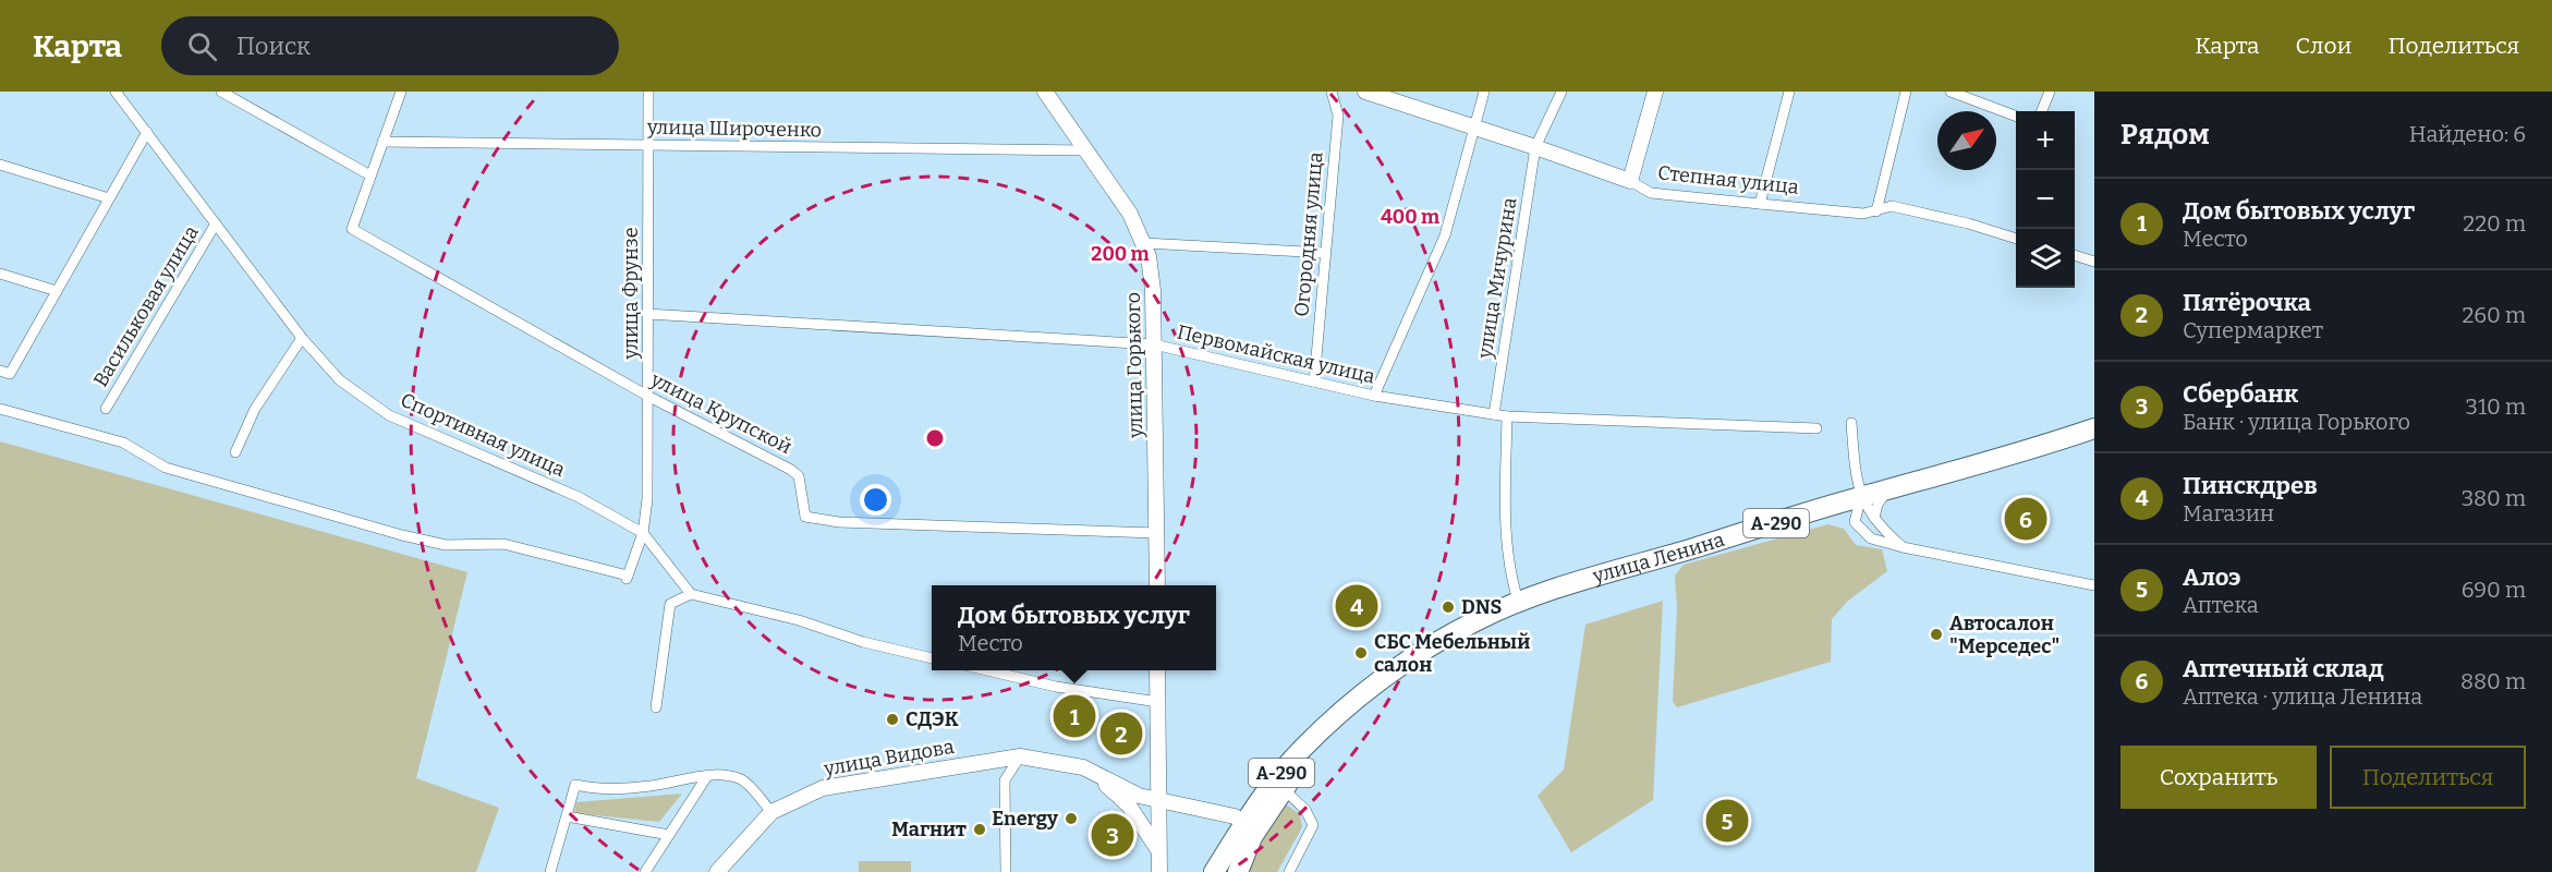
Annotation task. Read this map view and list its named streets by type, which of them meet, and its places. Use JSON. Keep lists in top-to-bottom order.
{
  "streets": {
    "highway": ["А-290", "улица Ленина"],
    "main road": ["Степная улица", "улица Горького", "улица Видова"],
    "street": [
      "улица Широченко",
      "Огородняя улица",
      "улица Мичурина",
      "улица Фрунзе",
      "Васильковая улица",
      "Первомайская улица",
      "улица Крупской",
      "Спортивная улица"
    ]
  },
  "crossings": [
    ["улица Широченко", "улица Фрунзе"],
    ["улица Широченко", "улица Горького"],
    ["Степная улица", "улица Мичурина"],
    ["Огородняя улица", "Первомайская улица"],
    ["улица Мичурина", "Первомайская улица"],
    ["улица Фрунзе", "Первомайская улица"],
    ["улица Фрунзе", "улица Крупской"],
    ["улица Фрунзе", "Спортивная улица"],
    ["Васильковая улица", "Спортивная улица"],
    ["Первомайская улица", "улица Горького"],
    ["улица Горького", "улица Крупской"],
    ["А-290", "улица Ленина"]
  ],
  "places": [
    "DNS",
    "Автосалон \"Мерседес\"",
    "СБС Мебельный салон",
    "СДЭК",
    "Energy",
    "Магнит"
  ],
  "north": "top right",
  "page": {
    "header": "Карта",
    "search": "Поиск",
    "nav": ["Карта", "Слои", "Поделиться"],
    "heading": ["Рядом", "Найдено: 6"],
    "map_buttons": ["+", "−"],
    "list": [
      {
        "mark": "1",
        "name": "Дом бытовых услуг",
        "note": "Место",
        "value": "220 m"
      },
      {
        "mark": "2",
        "name": "Пятёрочка",
        "note": "Супермаркет",
        "value": "260 m"
      },
      {
        "mark": "3",
        "name": "Сбербанк",
        "note": "Банк · улица Горького",
        "value": "310 m"
      },
      {
        "mark": "4",
        "name": "Пинскдрев",
        "note": "Магазин",
        "value": "380 m"
      },
      {
        "mark": "5",
        "name": "Алоэ",
        "note": "Аптека",
        "value": "690 m"
      },
      {
        "mark": "6",
        "name": "Аптечный склад",
        "note": "Аптека · улица Ленина",
        "value": "880 m"
      }
    ],
    "pins": [
      "6",
      "4",
      "1",
      "2",
      "5",
      "3"
    ],
    "popup": ["Дом бытовых услуг", "Место"],
    "buttons": ["Сохранить", "Поделиться"]
  },
  "rings": ["400 m", "200 m"]
}
